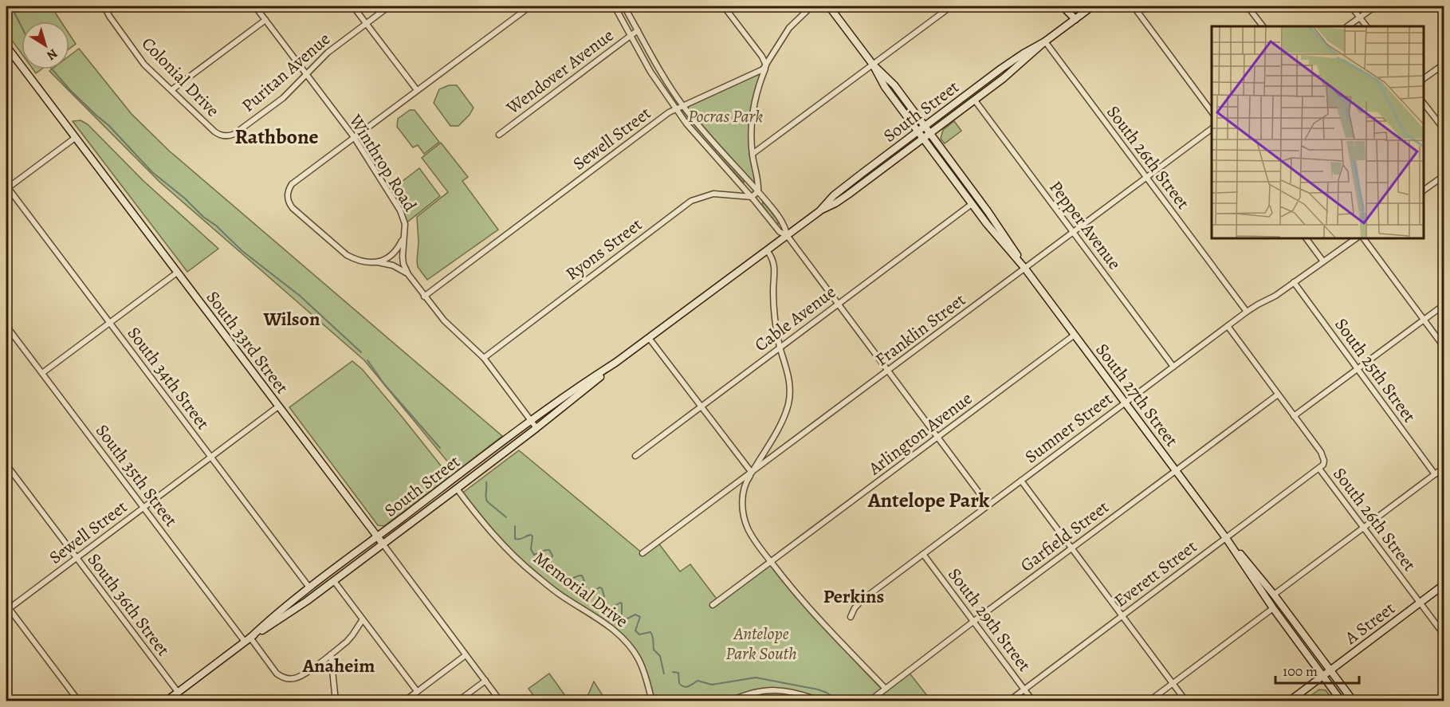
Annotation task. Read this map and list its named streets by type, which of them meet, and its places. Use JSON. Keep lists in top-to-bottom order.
{
  "streets": {
    "main road": [
      "South Street",
      "South 33rd Street",
      "South 27th Street",
      "A Street"
    ],
    "street": [
      "Wendover Avenue",
      "Puritan Avenue",
      "Colonial Drive",
      "Sewell Street",
      "South 26th Street",
      "Winthrop Road",
      "Pepper Avenue",
      "Ryons Street",
      "Cable Avenue",
      "Franklin Street",
      "South 25th Street",
      "South 34th Street",
      "Sumner Street",
      "Arlington Avenue",
      "South 35th Street",
      "Garfield Street",
      "Everett Street",
      "Memorial Drive",
      "South 36th Street",
      "South 29th Street"
    ]
  },
  "crossings": [
    ["Puritan Avenue", "Colonial Drive"],
    ["Puritan Avenue", "Winthrop Road"],
    ["South Street", "South 26th Street"],
    ["South Street", "Winthrop Road"],
    ["South Street", "Pepper Avenue"],
    ["South Street", "South 33rd Street"],
    ["South Street", "South 34th Street"],
    ["South Street", "South 27th Street"],
    ["South Street", "South 35th Street"],
    ["South Street", "Memorial Drive"],
    ["South Street", "South 36th Street"],
    ["Sewell Street", "Winthrop Road"],
    ["Sewell Street", "South 33rd Street"],
    ["Sewell Street", "South 34th Street"],
    ["Sewell Street", "South 35th Street"],
    ["Sewell Street", "South 36th Street"],
    ["South 26th Street", "Franklin Street"],
    ["South 26th Street", "Sumner Street"],
    ["South 26th Street", "Garfield Street"],
    ["South 26th Street", "Everett Street"],
    ["South 26th Street", "A Street"],
    ["Winthrop Road", "Ryons Street"],
    ["Pepper Avenue", "Franklin Street"],
    ["Pepper Avenue", "Sumner Street"],
    ["Cable Avenue", "South 27th Street"],
    ["Franklin Street", "South 27th Street"],
    ["South 25th Street", "Sumner Street"],
    ["South 27th Street", "Sumner Street"],
    ["South 27th Street", "Arlington Avenue"],
    ["South 27th Street", "Garfield Street"],
    ["South 27th Street", "Everett Street"],
    ["South 27th Street", "A Street"],
    ["Sumner Street", "South 29th Street"],
    ["Garfield Street", "South 29th Street"],
    ["Everett Street", "South 29th Street"]
  ],
  "districts": [
    "Rathbone",
    "Wilson",
    "Antelope Park",
    "Perkins",
    "Anaheim"
  ],
  "parks": ["Pocras Park", "Antelope Park South"],
  "scale_bar": "100 m",
  "north": "bottom right"
}
